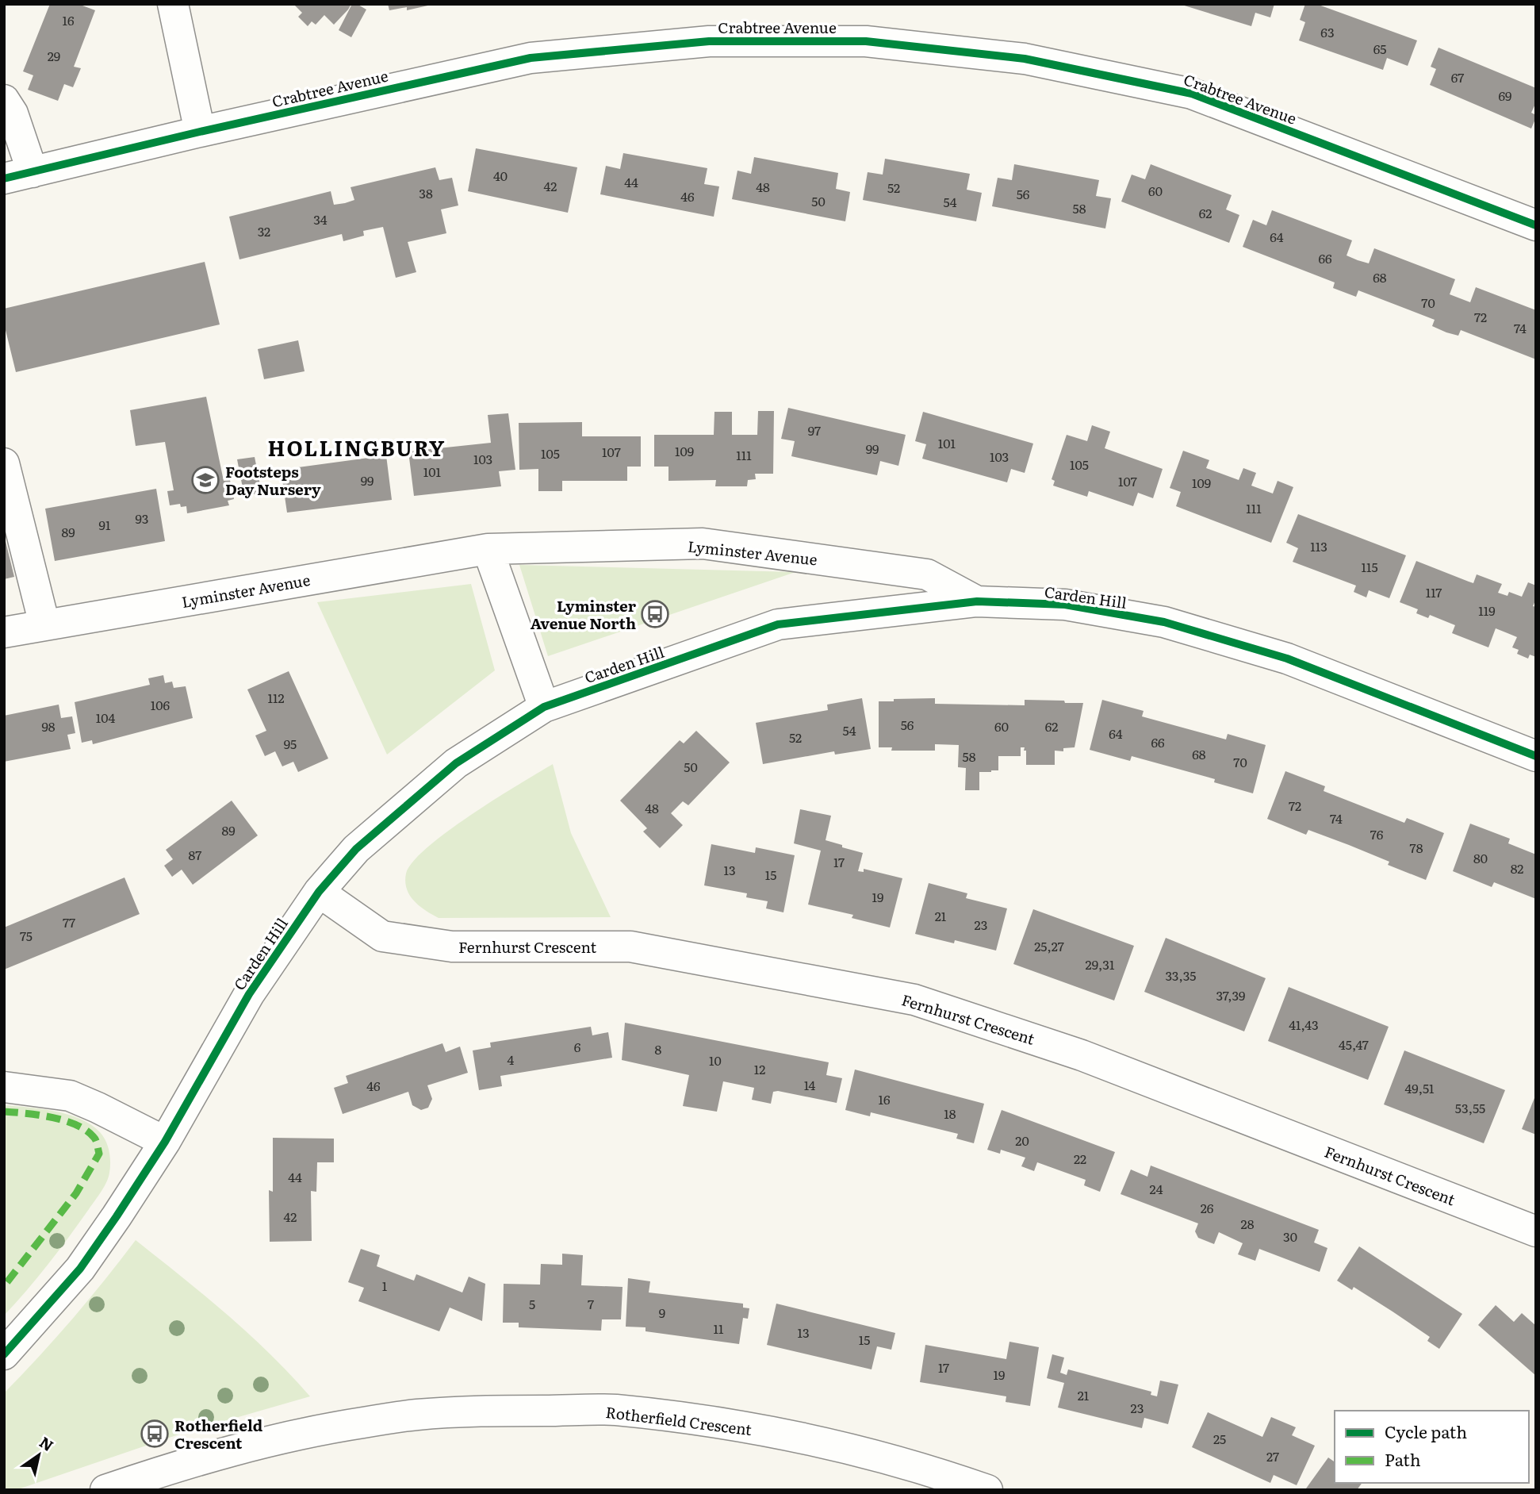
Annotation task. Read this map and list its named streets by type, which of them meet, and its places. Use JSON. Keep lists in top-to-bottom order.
{
  "streets": {
    "street": [
      "Crabtree Avenue",
      "Lyminster Avenue",
      "Carden Hill",
      "Fernhurst Crescent",
      "Rotherfield Crescent"
    ]
  },
  "crossings": [
    ["Lyminster Avenue", "Carden Hill"],
    ["Carden Hill", "Fernhurst Crescent"]
  ],
  "districts": ["HOLLINGBURY"],
  "places": {
    "school or university": ["Footsteps Day Nursery"],
    "bus stop": ["Lyminster Avenue North", "Rotherfield Crescent"]
  },
  "house_numbers": [
    "16",
    "63",
    "65",
    "29",
    "67",
    "69",
    "40",
    "44",
    "42",
    "48",
    "52",
    "60",
    "38",
    "56",
    "46",
    "50",
    "54",
    "58",
    "62",
    "34",
    "32",
    "64",
    "66",
    "68",
    "70",
    "72",
    "74",
    "97",
    "101",
    "99",
    "109",
    "107",
    "105",
    "111",
    "103",
    "103",
    "105",
    "101",
    "99",
    "107",
    "109",
    "111",
    "93",
    "91",
    "89",
    "113",
    "115",
    "117",
    "119",
    "112",
    "106",
    "104",
    "56",
    "98",
    "60",
    "62",
    "54",
    "64",
    "52",
    "66",
    "95",
    "68",
    "58",
    "70",
    "50",
    "72",
    "48",
    "74",
    "89",
    "76",
    "78",
    "87",
    "80",
    "17",
    "82",
    "13",
    "15",
    "19",
    "21",
    "77",
    "23",
    "75",
    "25,27",
    "29,31",
    "33,35",
    "37,39",
    "41,43",
    "45,47",
    "6",
    "8",
    "4",
    "10",
    "12",
    "14",
    "46",
    "49,51",
    "16",
    "53,55",
    "18",
    "20",
    "22",
    "44",
    "24",
    "26",
    "42",
    "28",
    "30",
    "1",
    "5",
    "7",
    "9",
    "11",
    "13",
    "15",
    "17",
    "19",
    "21",
    "23",
    "25",
    "27"
  ],
  "legend": ["Cycle path", "Path"],
  "north": "top right"
}
